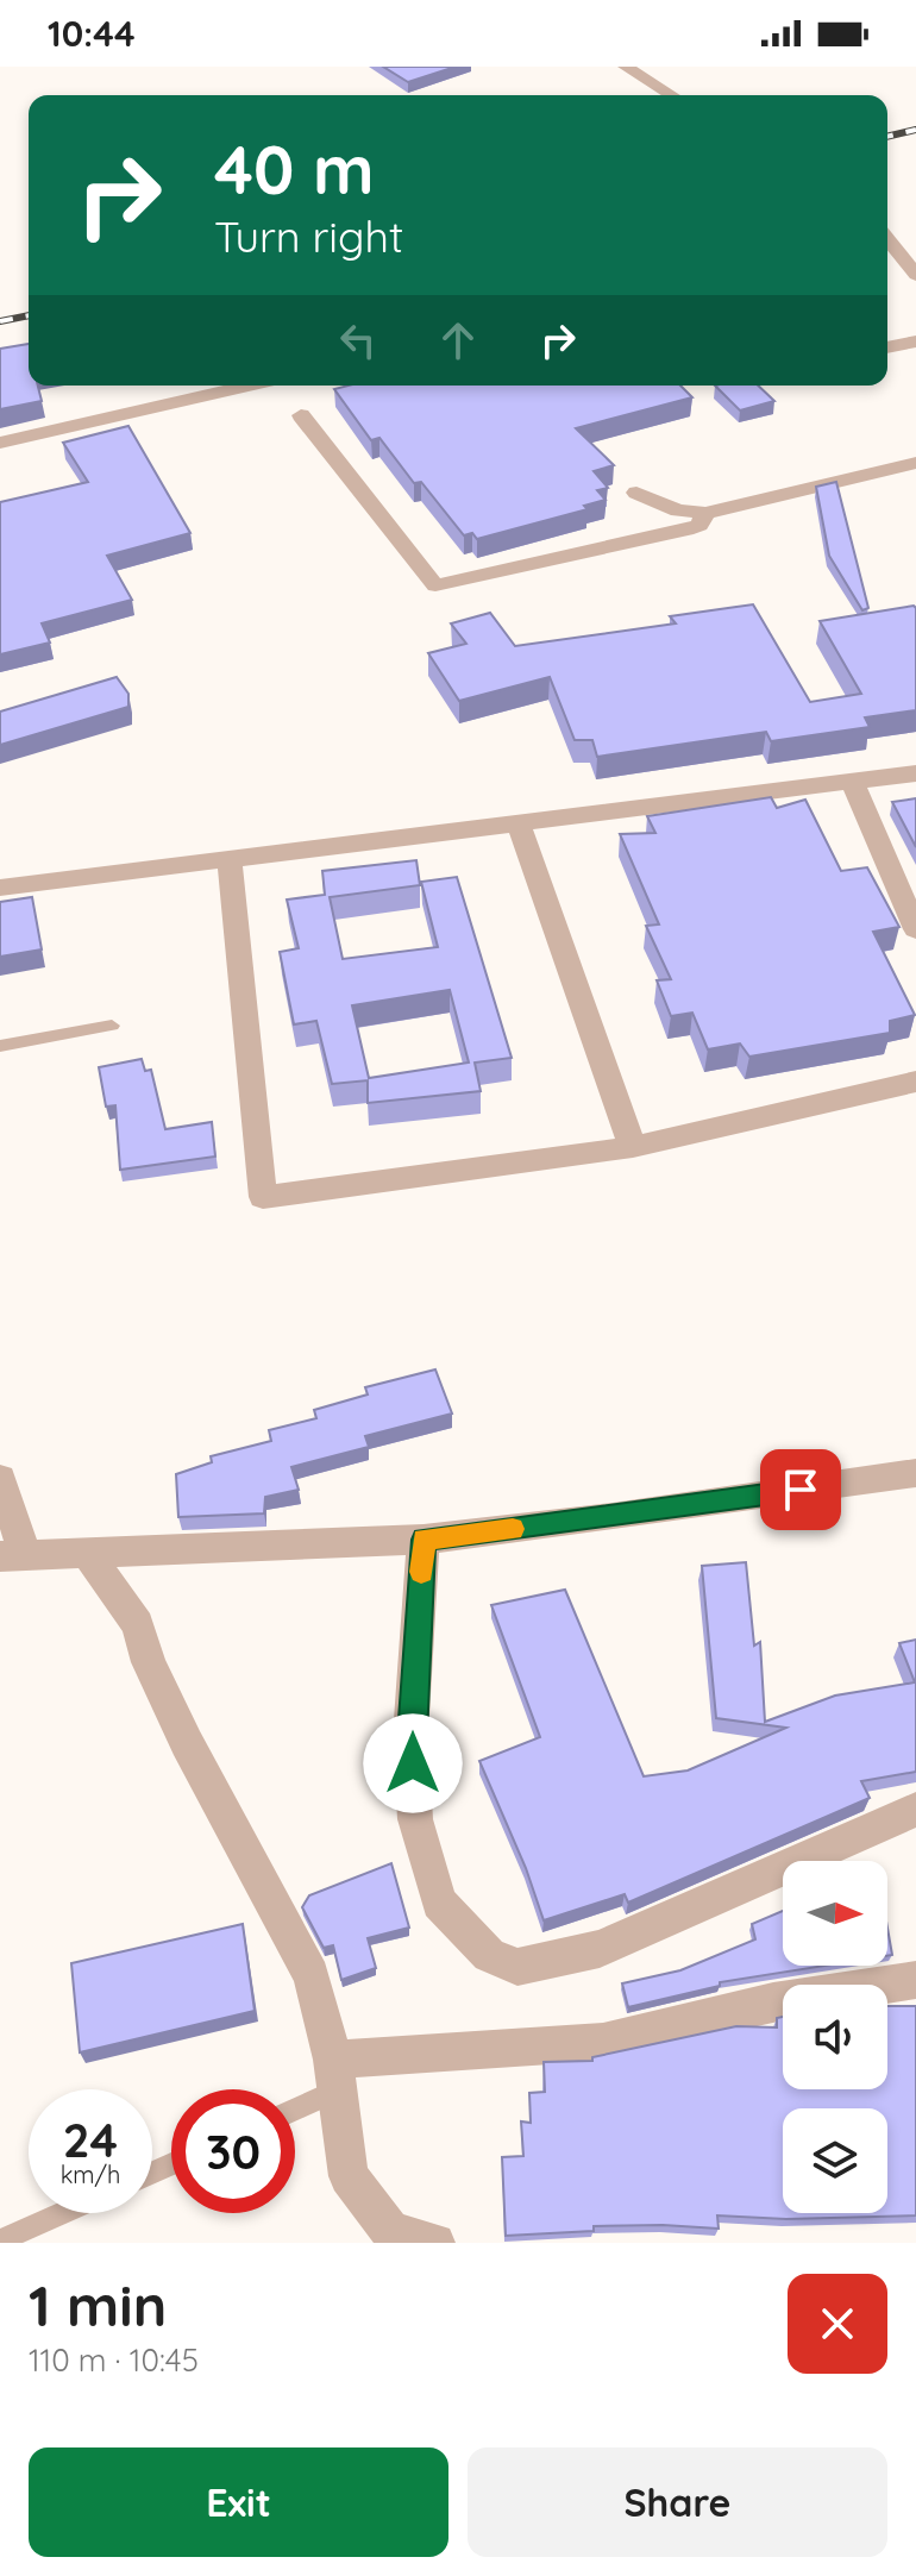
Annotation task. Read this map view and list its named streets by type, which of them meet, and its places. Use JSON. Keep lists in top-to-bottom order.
{
  "north": "right",
  "page": {
    "status": "10:44",
    "turn": ["40 m", "Turn right"],
    "speed": "24 km/h",
    "limit": "30",
    "heading": ["1 min", "110 m · 10:45"],
    "buttons": ["Exit", "Share"]
  }
}
